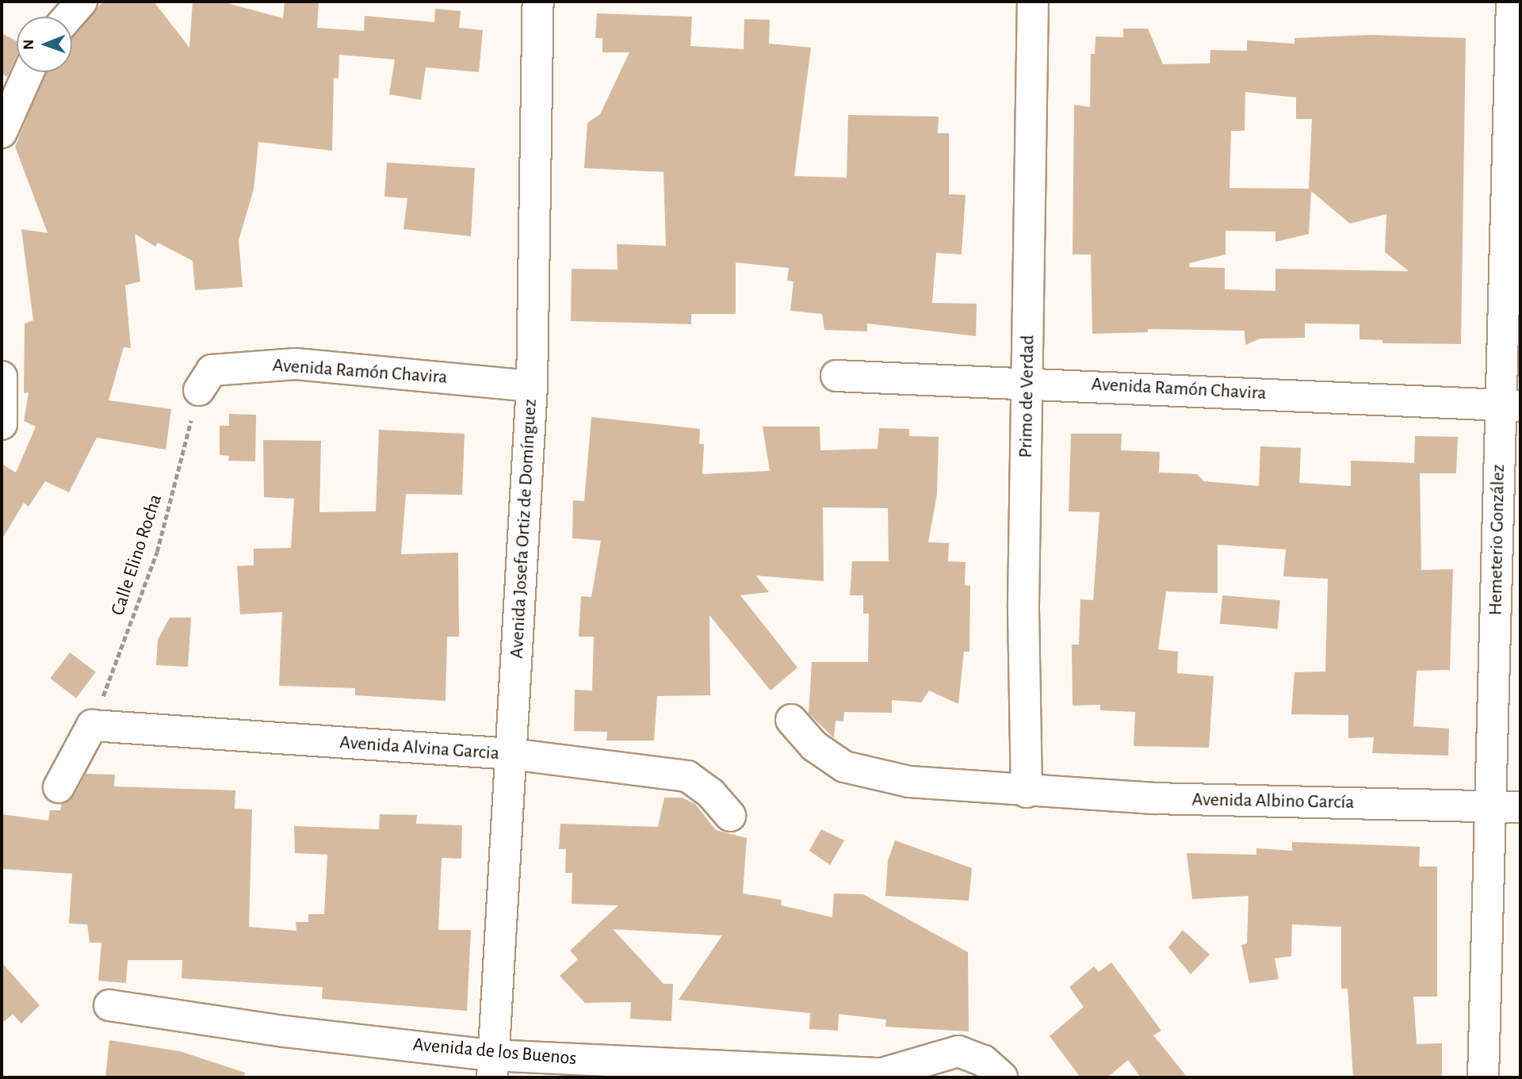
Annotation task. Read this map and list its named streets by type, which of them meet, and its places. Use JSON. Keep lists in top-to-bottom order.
{
  "streets": {
    "street": [
      "Avenida Ramón Chavira",
      "Primo de Verdad",
      "Avenida Josefa Ortiz de Domínguez",
      "Hemeterio González",
      "Avenida Alvina Garcia",
      "Avenida Albino García",
      "Avenida de los Buenos"
    ],
    "path": ["Calle Elino Rocha"]
  },
  "crossings": [
    ["Avenida Ramón Chavira", "Primo de Verdad"],
    ["Avenida Ramón Chavira", "Avenida Josefa Ortiz de Domínguez"],
    ["Avenida Ramón Chavira", "Hemeterio González"],
    ["Avenida Ramón Chavira", "Calle Elino Rocha"],
    ["Primo de Verdad", "Avenida Albino García"],
    ["Avenida Josefa Ortiz de Domínguez", "Avenida Alvina Garcia"],
    ["Avenida Josefa Ortiz de Domínguez", "Avenida de los Buenos"],
    ["Hemeterio González", "Avenida Albino García"],
    ["Calle Elino Rocha", "Avenida Alvina Garcia"]
  ],
  "north": "left"
}
